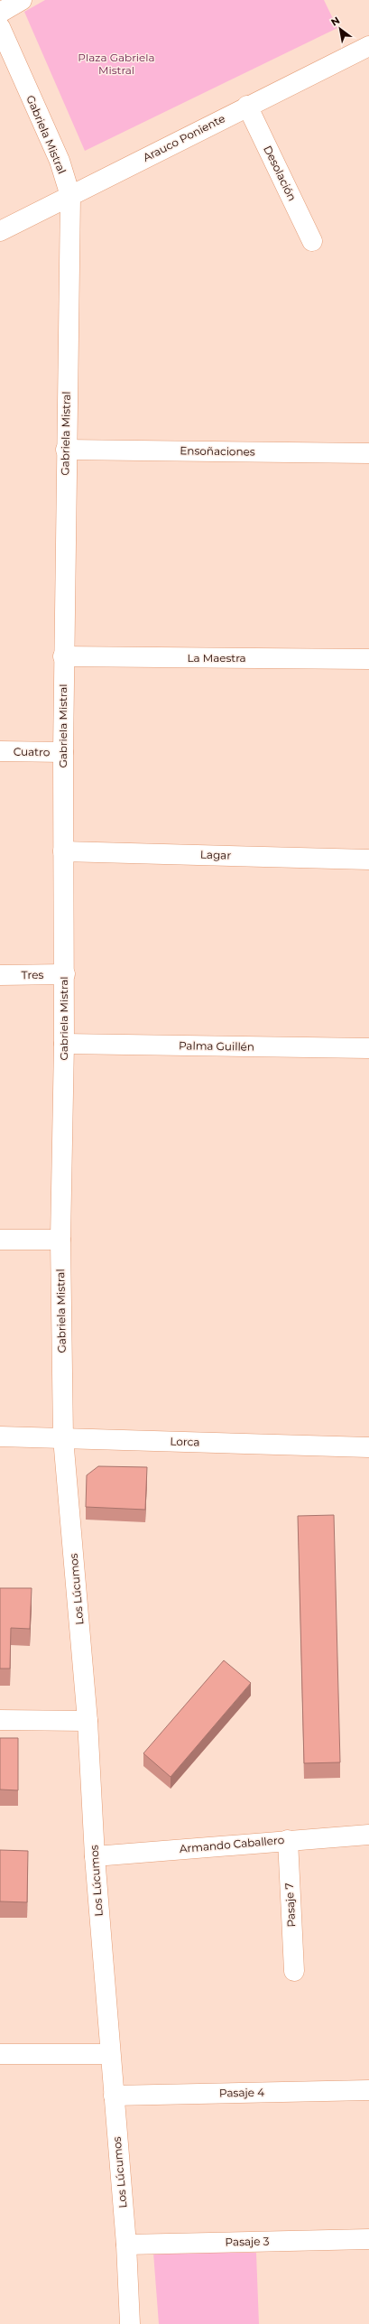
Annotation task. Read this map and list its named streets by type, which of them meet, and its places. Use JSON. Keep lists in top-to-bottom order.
{
  "streets": {
    "street": [
      "Gabriela Mistral",
      "Arauco Poniente",
      "Desolación",
      "Ensoñaciones",
      "La Maestra",
      "Cuatro",
      "Lagar",
      "Tres",
      "Palma Guillén",
      "Lorca",
      "Los Lúcumos",
      "Armando Caballero",
      "Pasaje 7",
      "Pasaje 4",
      "Pasaje 3"
    ]
  },
  "crossings": [
    ["Gabriela Mistral", "Arauco Poniente"],
    ["Gabriela Mistral", "Ensoñaciones"],
    ["Gabriela Mistral", "La Maestra"],
    ["Gabriela Mistral", "Cuatro"],
    ["Gabriela Mistral", "Lagar"],
    ["Gabriela Mistral", "Tres"],
    ["Gabriela Mistral", "Palma Guillén"],
    ["Gabriela Mistral", "Lorca"],
    ["Gabriela Mistral", "Los Lúcumos"],
    ["Arauco Poniente", "Desolación"],
    ["Lorca", "Los Lúcumos"],
    ["Los Lúcumos", "Armando Caballero"],
    ["Los Lúcumos", "Pasaje 4"],
    ["Los Lúcumos", "Pasaje 3"],
    ["Armando Caballero", "Pasaje 7"]
  ],
  "parks": ["Plaza Gabriela Mistral"],
  "north": "top left"
}
